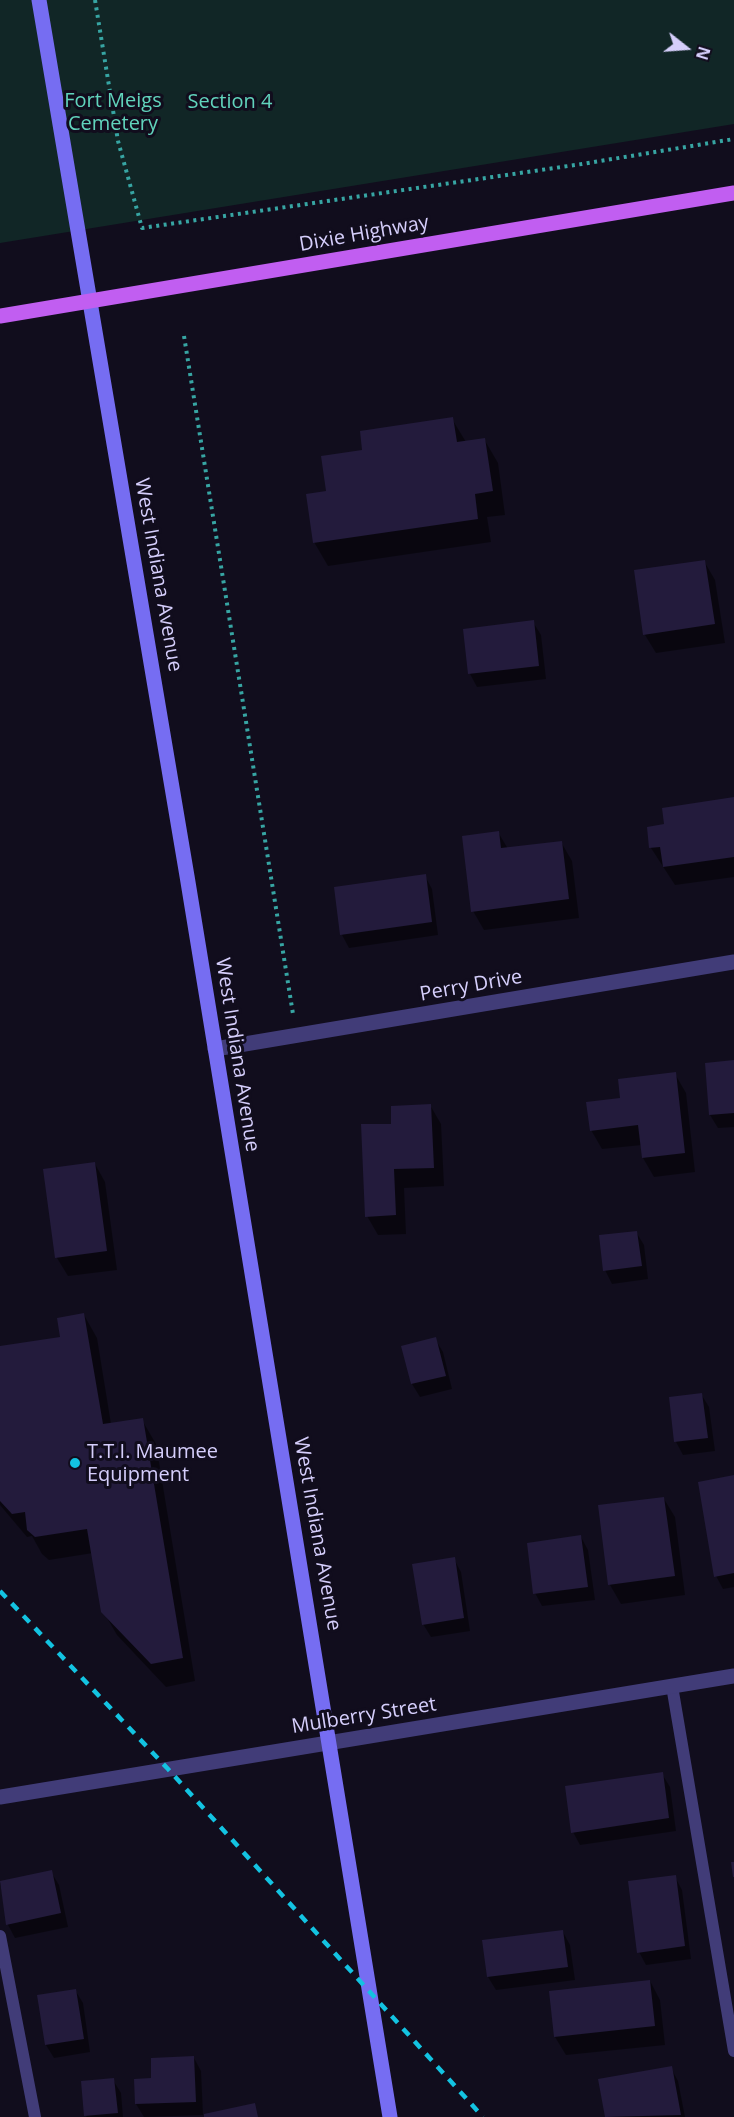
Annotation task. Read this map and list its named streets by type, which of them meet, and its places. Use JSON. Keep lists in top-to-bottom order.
{
  "streets": {
    "main road": ["Dixie Highway", "West Indiana Avenue"],
    "street": ["Perry Drive", "Mulberry Street"]
  },
  "crossings": [
    ["Dixie Highway", "West Indiana Avenue"],
    ["West Indiana Avenue", "Perry Drive"],
    ["West Indiana Avenue", "Mulberry Street"]
  ],
  "parks": ["Fort Meigs Cemetery", "Section 4"],
  "places": ["T.T.I. Maumee Equipment"],
  "north": "right"
}
